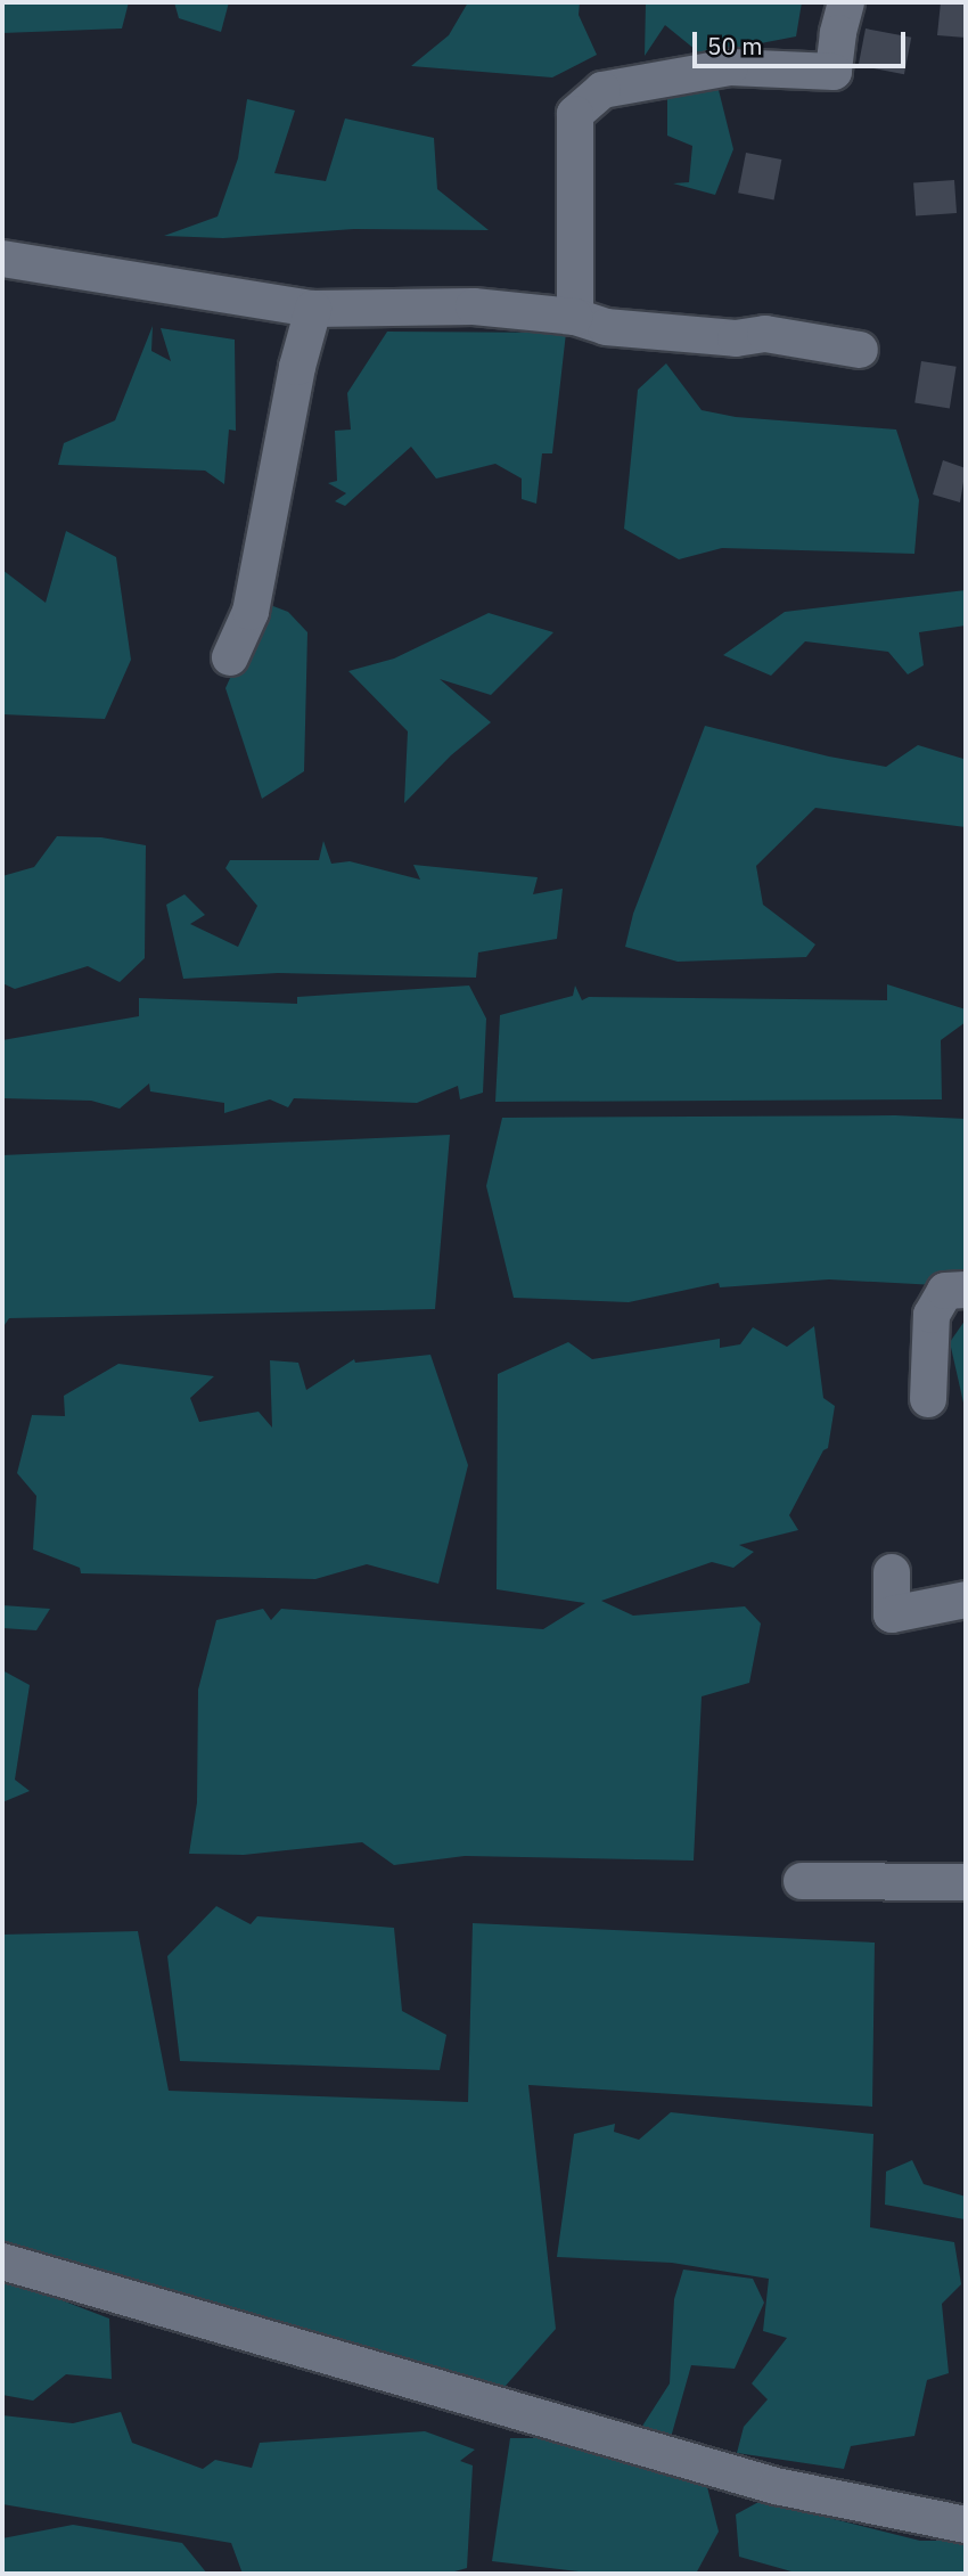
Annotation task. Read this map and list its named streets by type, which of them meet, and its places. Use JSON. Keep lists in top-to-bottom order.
{
  "scale_bar": "50 m"
}
